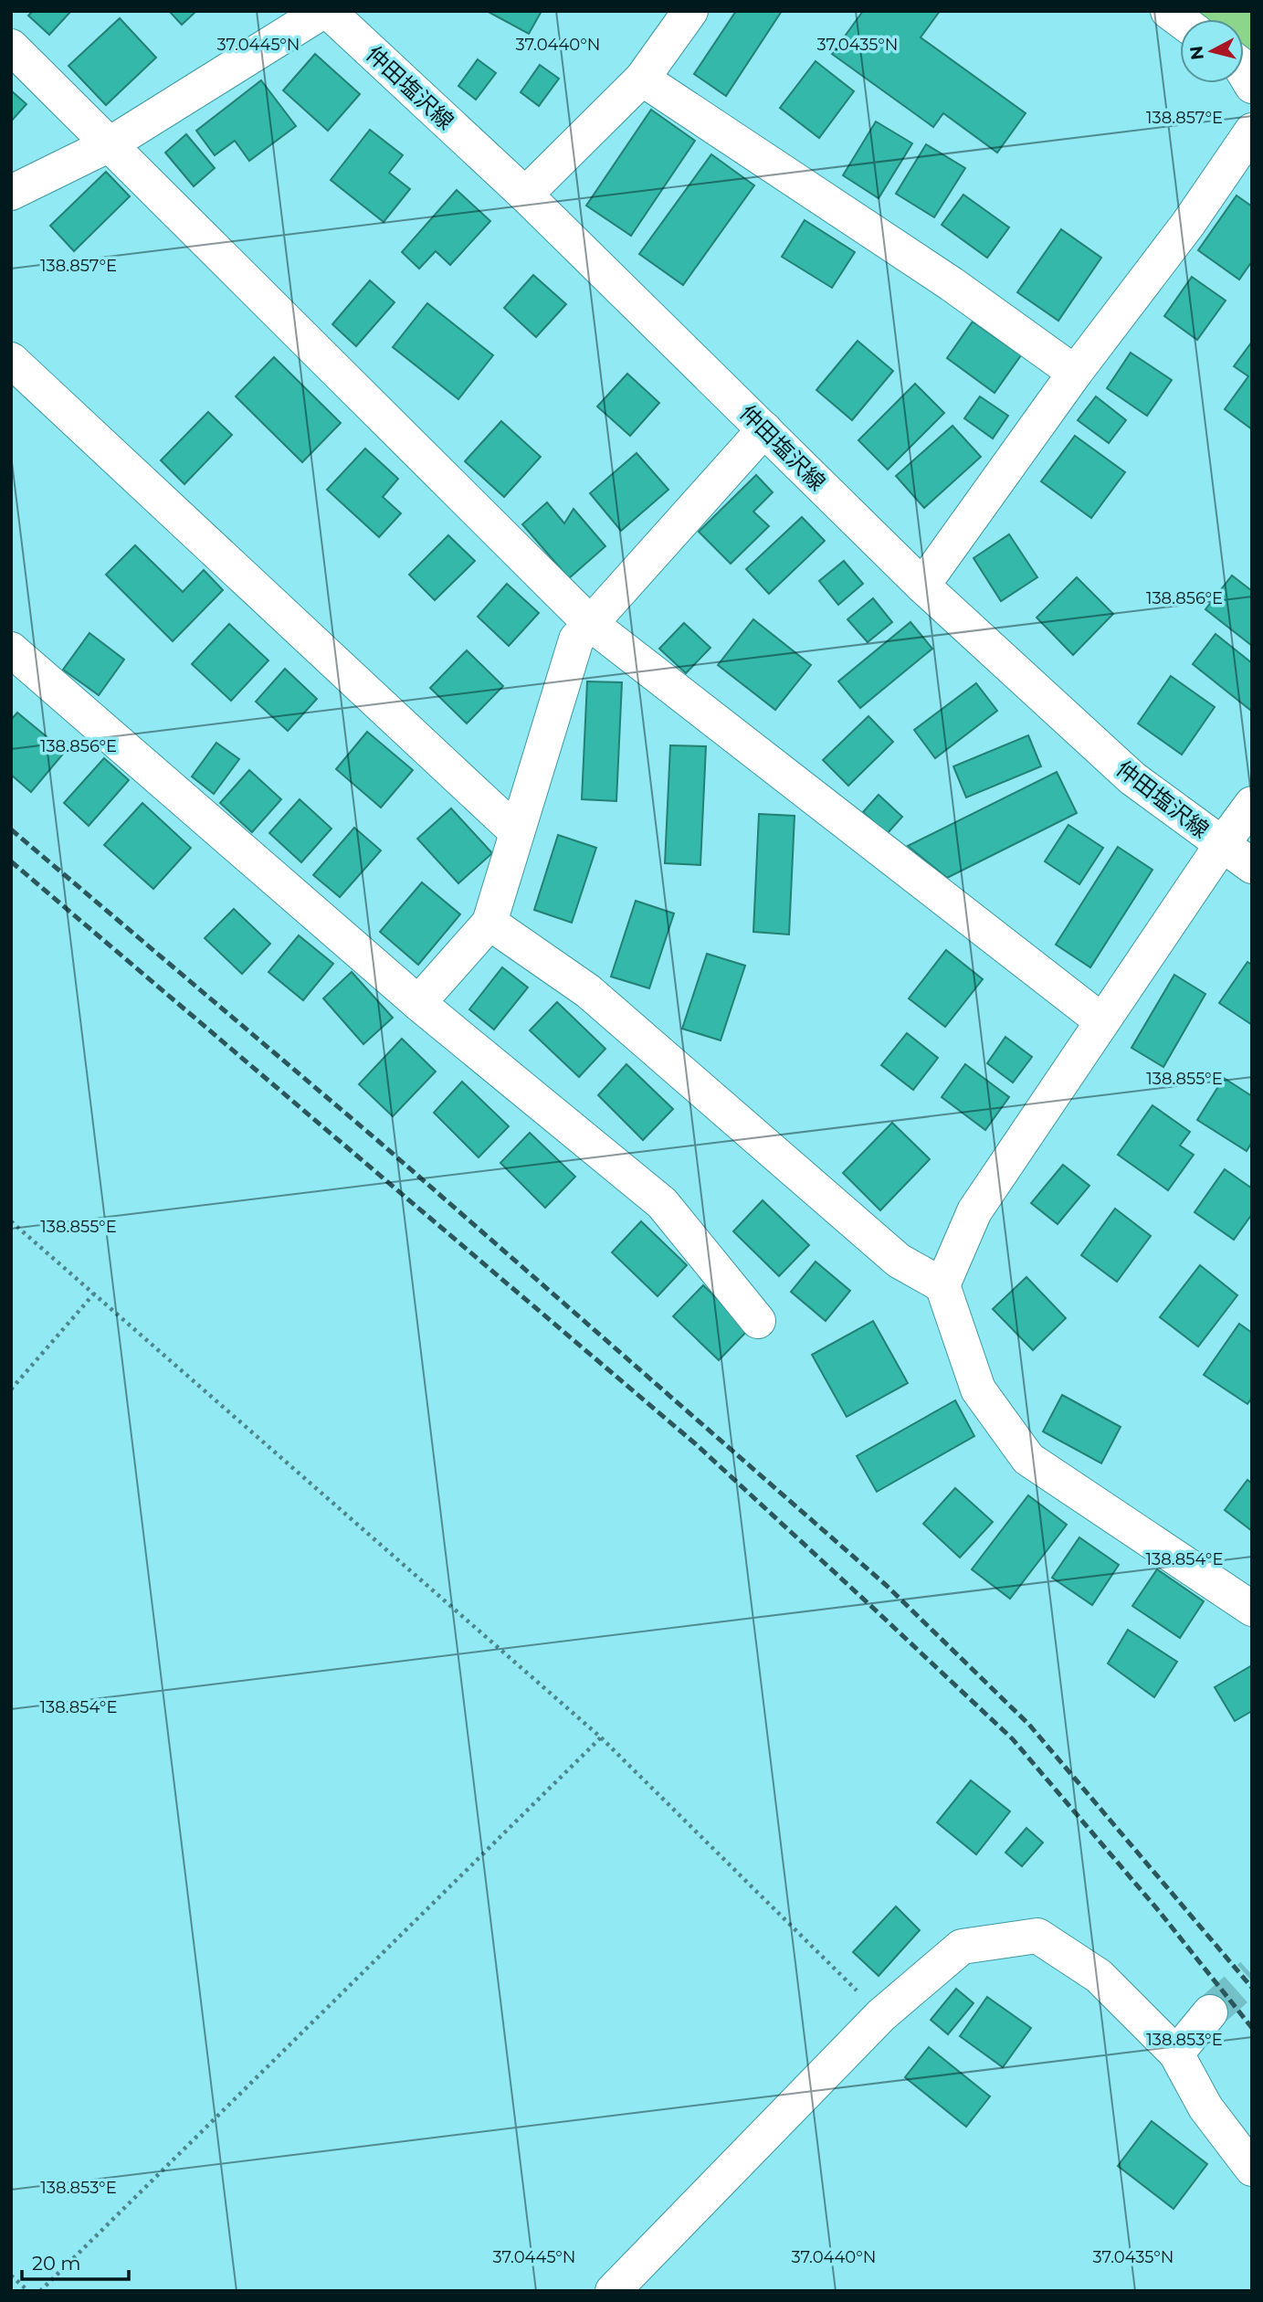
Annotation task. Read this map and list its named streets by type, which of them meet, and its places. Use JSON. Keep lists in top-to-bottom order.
{
  "streets": {
    "street": ["仲田塩沢線"]
  },
  "scale_bar": "20 m",
  "north": "left",
  "coordinates": [
    "37.0445°N",
    "37.0440°N",
    "37.0435°N",
    "138.857°E",
    "138.856°E",
    "138.855°E",
    "138.854°E",
    "138.853°E"
  ]
}
